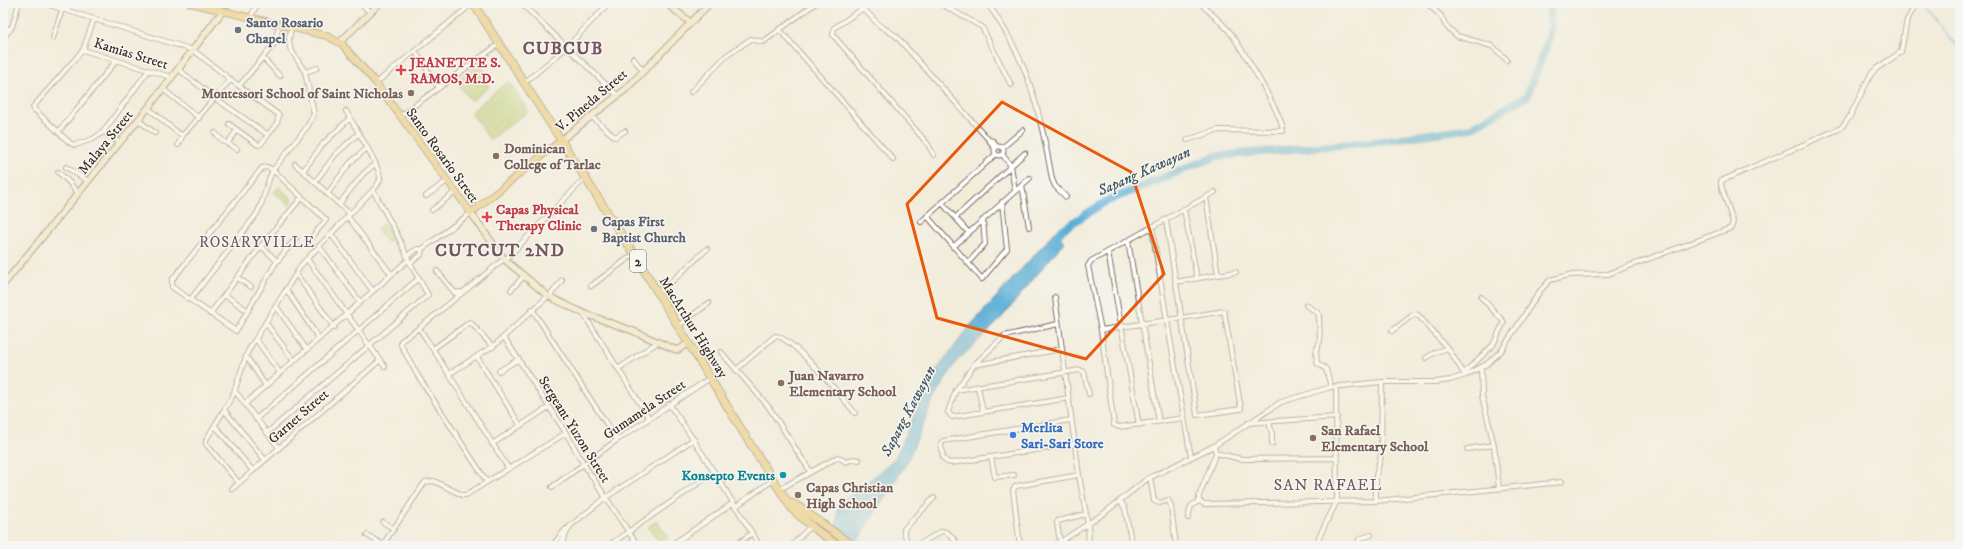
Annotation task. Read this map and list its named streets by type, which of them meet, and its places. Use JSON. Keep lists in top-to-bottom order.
{
  "streets": {
    "highway": ["2", "MacArthur Highway"],
    "main road": ["V. Pineda Street", "Santo Rosario Street"],
    "street": [
      "Kamias Street",
      "Malaya Street",
      "Gumamela Street",
      "Garnet Street",
      "Sergeant Yuzon Street"
    ]
  },
  "crossings": [
    ["Kamias Street", "Malaya Street"],
    ["V. Pineda Street", "Santo Rosario Street"],
    ["V. Pineda Street", "MacArthur Highway"],
    ["Malaya Street", "Santo Rosario Street"],
    ["Santo Rosario Street", "MacArthur Highway"],
    ["MacArthur Highway", "Gumamela Street"],
    ["Gumamela Street", "Sergeant Yuzon Street"]
  ],
  "districts": [
    "CUBCUB",
    "ROSARYVILLE",
    "CUTCUT 2ND",
    "SAN RAFAEL"
  ],
  "water": ["Sapang Kawayan"],
  "places": {
    "other": [
      "Santo Rosario Chapel",
      "Montessori School of Saint Nicholas",
      "Dominican College of Tarlac",
      "Capas First Baptist Church",
      "Juan Navarro Elementary School",
      "Merlita Sari-Sari Store",
      "San Rafael Elementary School",
      "Konsepto Events",
      "Capas Christian High School"
    ],
    "health": ["JEANETTE S. RAMOS, M.D.", "Capas Physical Therapy Clinic"]
  }
}
